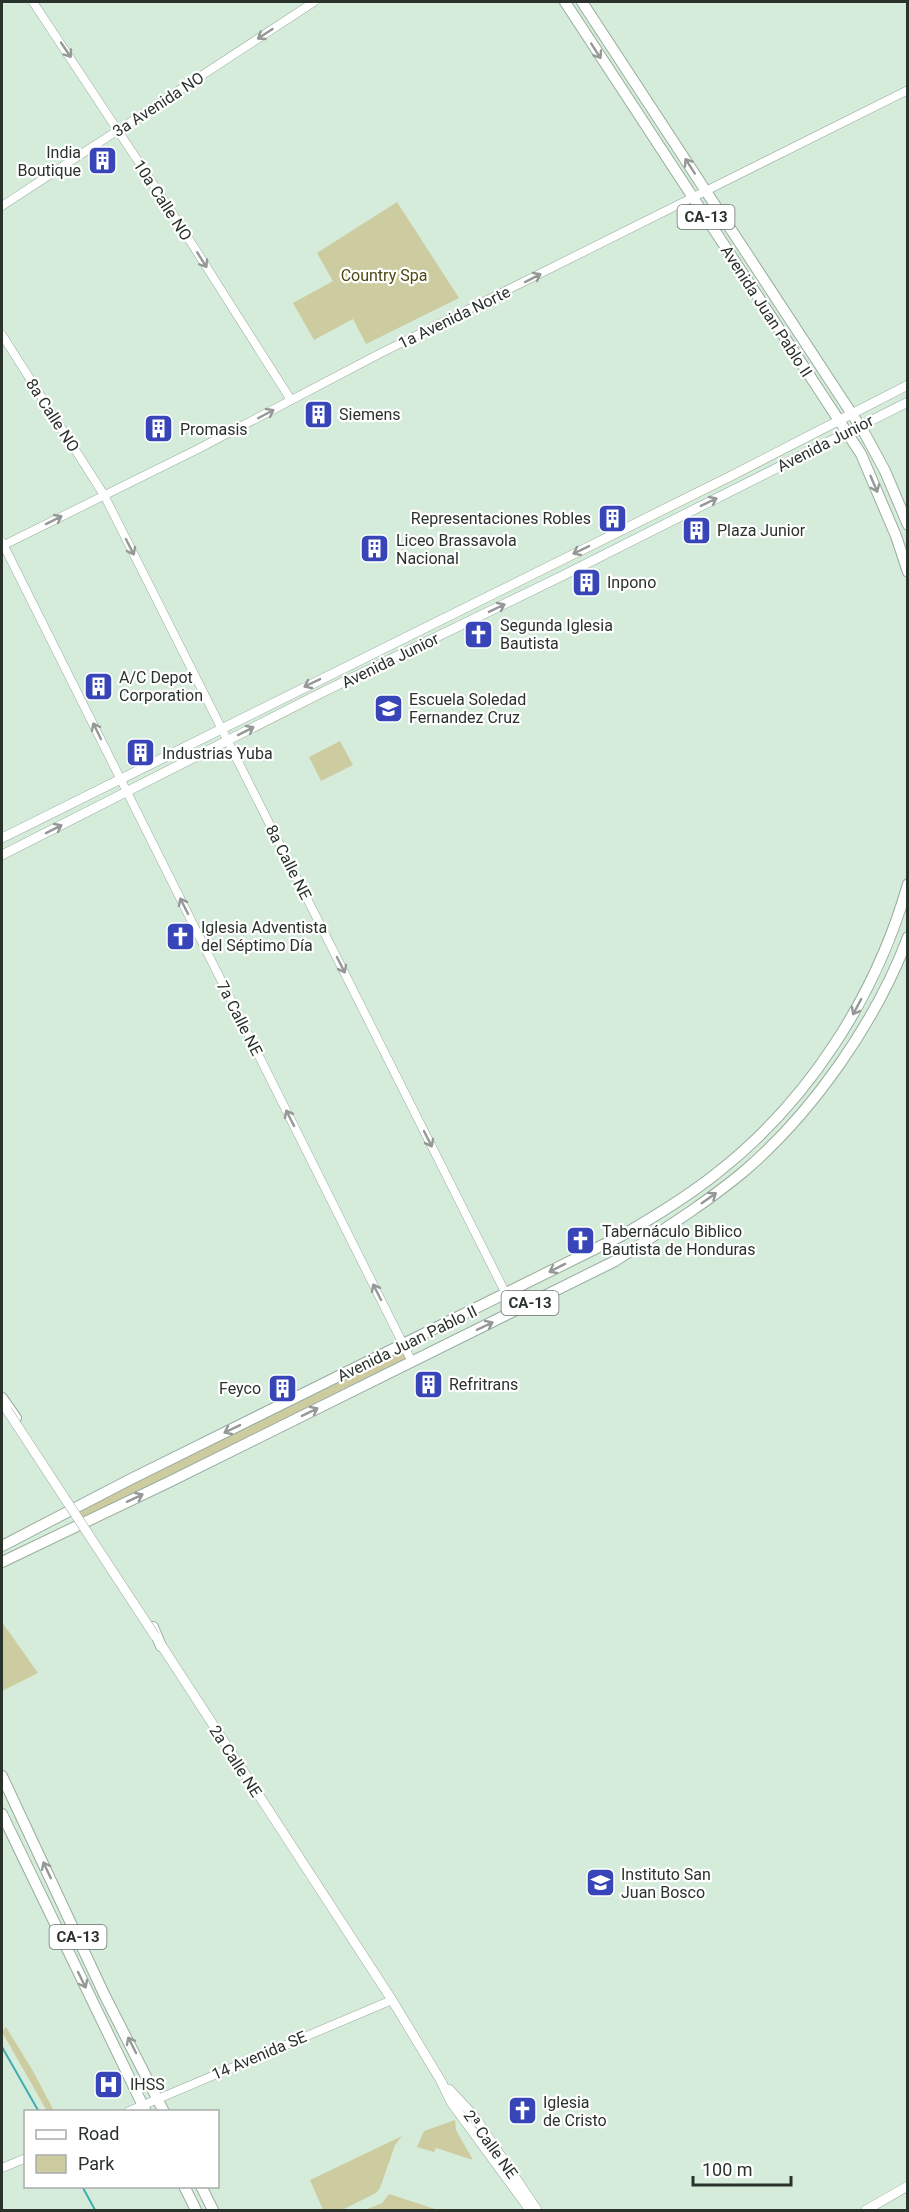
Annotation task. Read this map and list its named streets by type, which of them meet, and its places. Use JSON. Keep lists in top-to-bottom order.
{
  "streets": {
    "highway": ["CA-13", "Avenida Juan Pablo II"],
    "main road": ["Avenida Junior", "2a Calle NE", "2ª Calle NE"],
    "street": [
      "3a Avenida NO",
      "10a Calle NO",
      "1a Avenida Norte",
      "8a Calle NO",
      "8a Calle NE",
      "7a Calle NE",
      "14 Avenida SE"
    ]
  },
  "crossings": [
    ["3a Avenida NO", "10a Calle NO"],
    ["10a Calle NO", "1a Avenida Norte"],
    ["CA-13", "14 Avenida SE"],
    ["Avenida Juan Pablo II", "1a Avenida Norte"],
    ["Avenida Juan Pablo II", "Avenida Junior"],
    ["Avenida Juan Pablo II", "8a Calle NE"],
    ["Avenida Juan Pablo II", "7a Calle NE"],
    ["1a Avenida Norte", "8a Calle NO"],
    ["1a Avenida Norte", "8a Calle NE"],
    ["1a Avenida Norte", "7a Calle NE"],
    ["8a Calle NO", "8a Calle NE"],
    ["Avenida Junior", "8a Calle NE"],
    ["Avenida Junior", "7a Calle NE"],
    ["2a Calle NE", "14 Avenida SE"],
    ["2a Calle NE", "2ª Calle NE"]
  ],
  "one_way": [
    "3a Avenida NO",
    "10a Calle NO",
    "1a Avenida Norte",
    "8a Calle NE",
    "7a Calle NE"
  ],
  "parks": ["Country Spa"],
  "places": {
    "building": [
      "India Boutique",
      "Siemens",
      "Promasis",
      "Representaciones Robles",
      "Plaza Junior",
      "Liceo Brassavola Nacional",
      "Inpono",
      "A/C Depot Corporation",
      "Industrias Yuba",
      "Refritrans",
      "Feyco"
    ],
    "church": [
      "Segunda Iglesia Bautista",
      "Iglesia Adventista del Séptimo Día",
      "Tabernáculo Biblico Bautista de Honduras",
      "Iglesia de Cristo"
    ],
    "school or university": ["Escuela Soledad Fernandez Cruz", "Instituto San Juan Bosco"],
    "hospital": ["IHSS"]
  },
  "legend": ["Road", "Park"],
  "scale_bar": "100 m"
}
